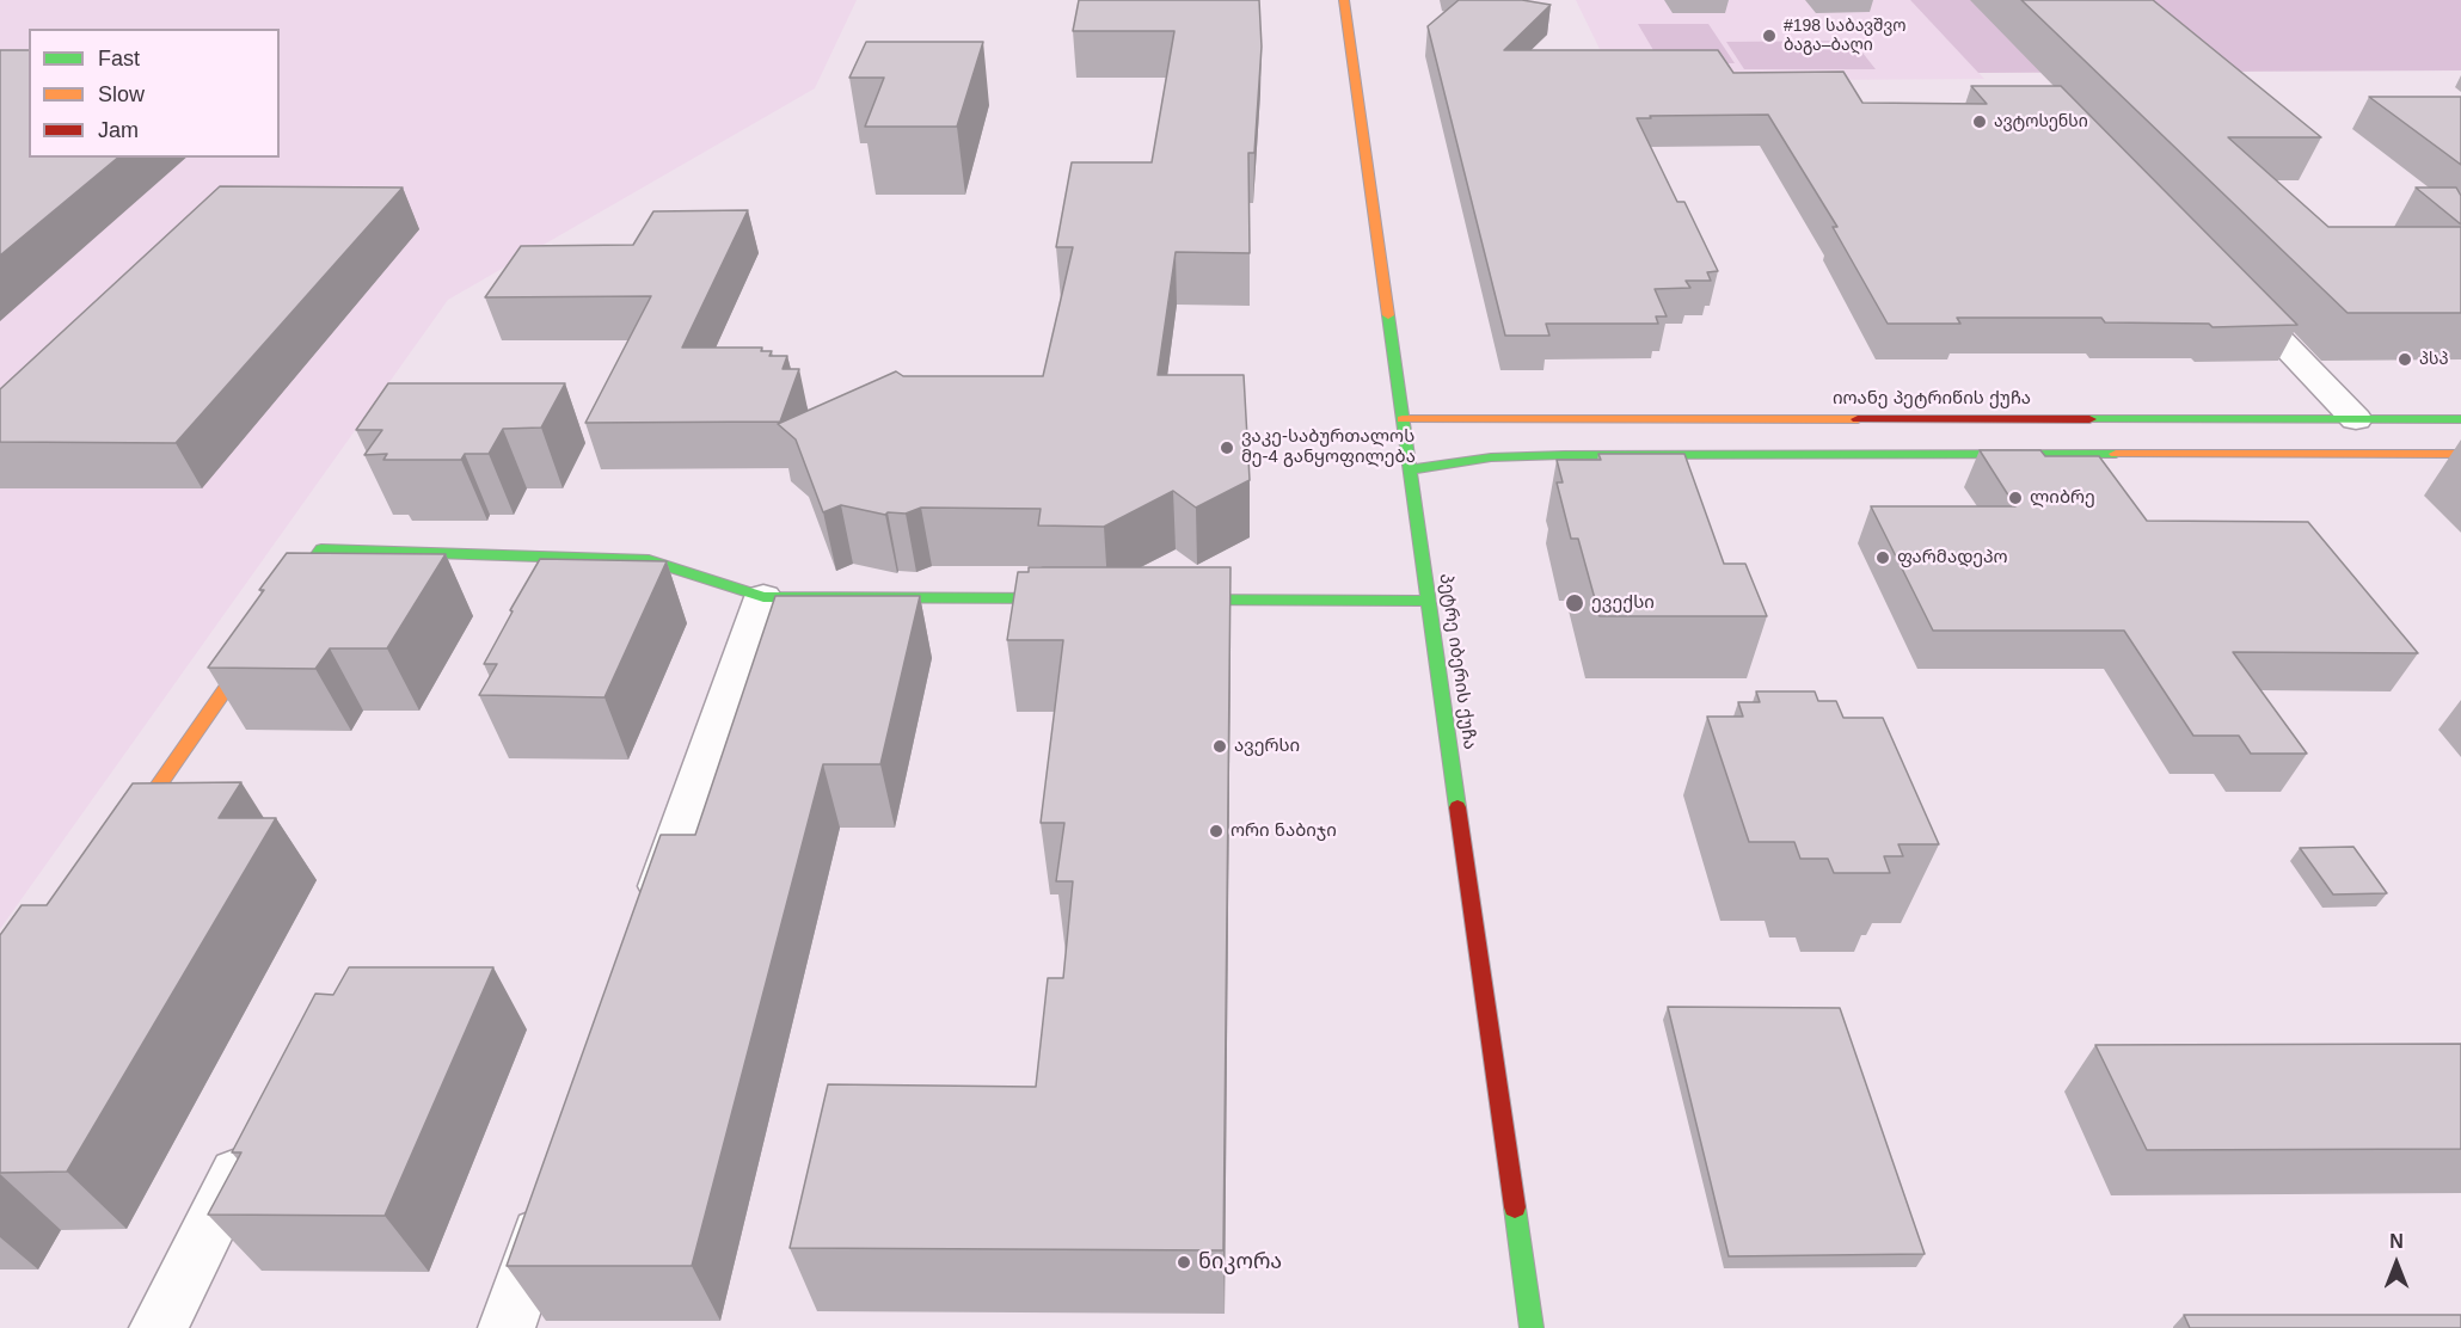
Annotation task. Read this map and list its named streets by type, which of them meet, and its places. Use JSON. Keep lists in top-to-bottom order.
{
  "streets": {
    "street": ["იოანე პეტრიწის ქუჩა", "პეტრე იბერის ქუჩა"]
  },
  "crossings": [
    ["იოანე პეტრიწის ქუჩა", "პეტრე იბერის ქუჩა"]
  ],
  "places": [
    "#198 საბავშვო ბაგა–ბაღი",
    "ავტოსენსი",
    "პსპ",
    "ვაკე-საბურთალოს მე-4 განყოფილება",
    "ლიბრე",
    "ფარმადეპო",
    "ევექსი",
    "ავერსი",
    "ორი ნაბიჯი",
    "ნიკორა"
  ],
  "legend": ["Fast", "Slow", "Jam"],
  "north": "top"
}
